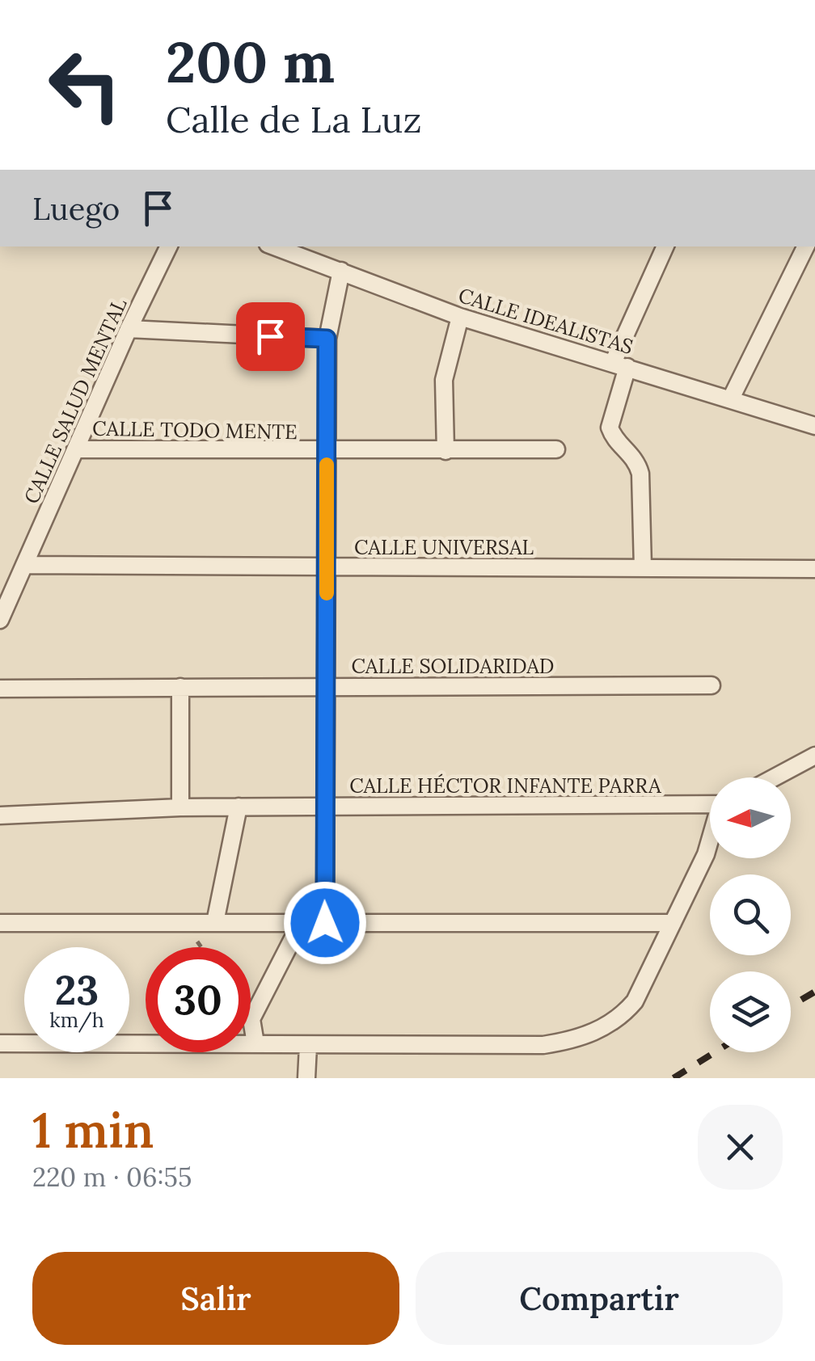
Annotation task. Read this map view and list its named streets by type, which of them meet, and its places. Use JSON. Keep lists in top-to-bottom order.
{
  "streets": {
    "street": [
      "CALLE IDEALISTAS",
      "CALLE SALUD MENTAL",
      "CALLE TODO MENTE",
      "CALLE UNIVERSAL",
      "CALLE SOLIDARIDAD",
      "CALLE HÉCTOR INFANTE PARRA"
    ]
  },
  "crossings": [
    ["CALLE SALUD MENTAL", "CALLE TODO MENTE"],
    ["CALLE SALUD MENTAL", "CALLE UNIVERSAL"]
  ],
  "north": "left",
  "page": {
    "turn": ["200 m", "Calle de La Luz"],
    "then": "Luego",
    "speed": "23 km/h",
    "limit": "30",
    "heading": ["1 min", "220 m · 06:55"],
    "buttons": ["Salir", "Compartir"]
  }
}
